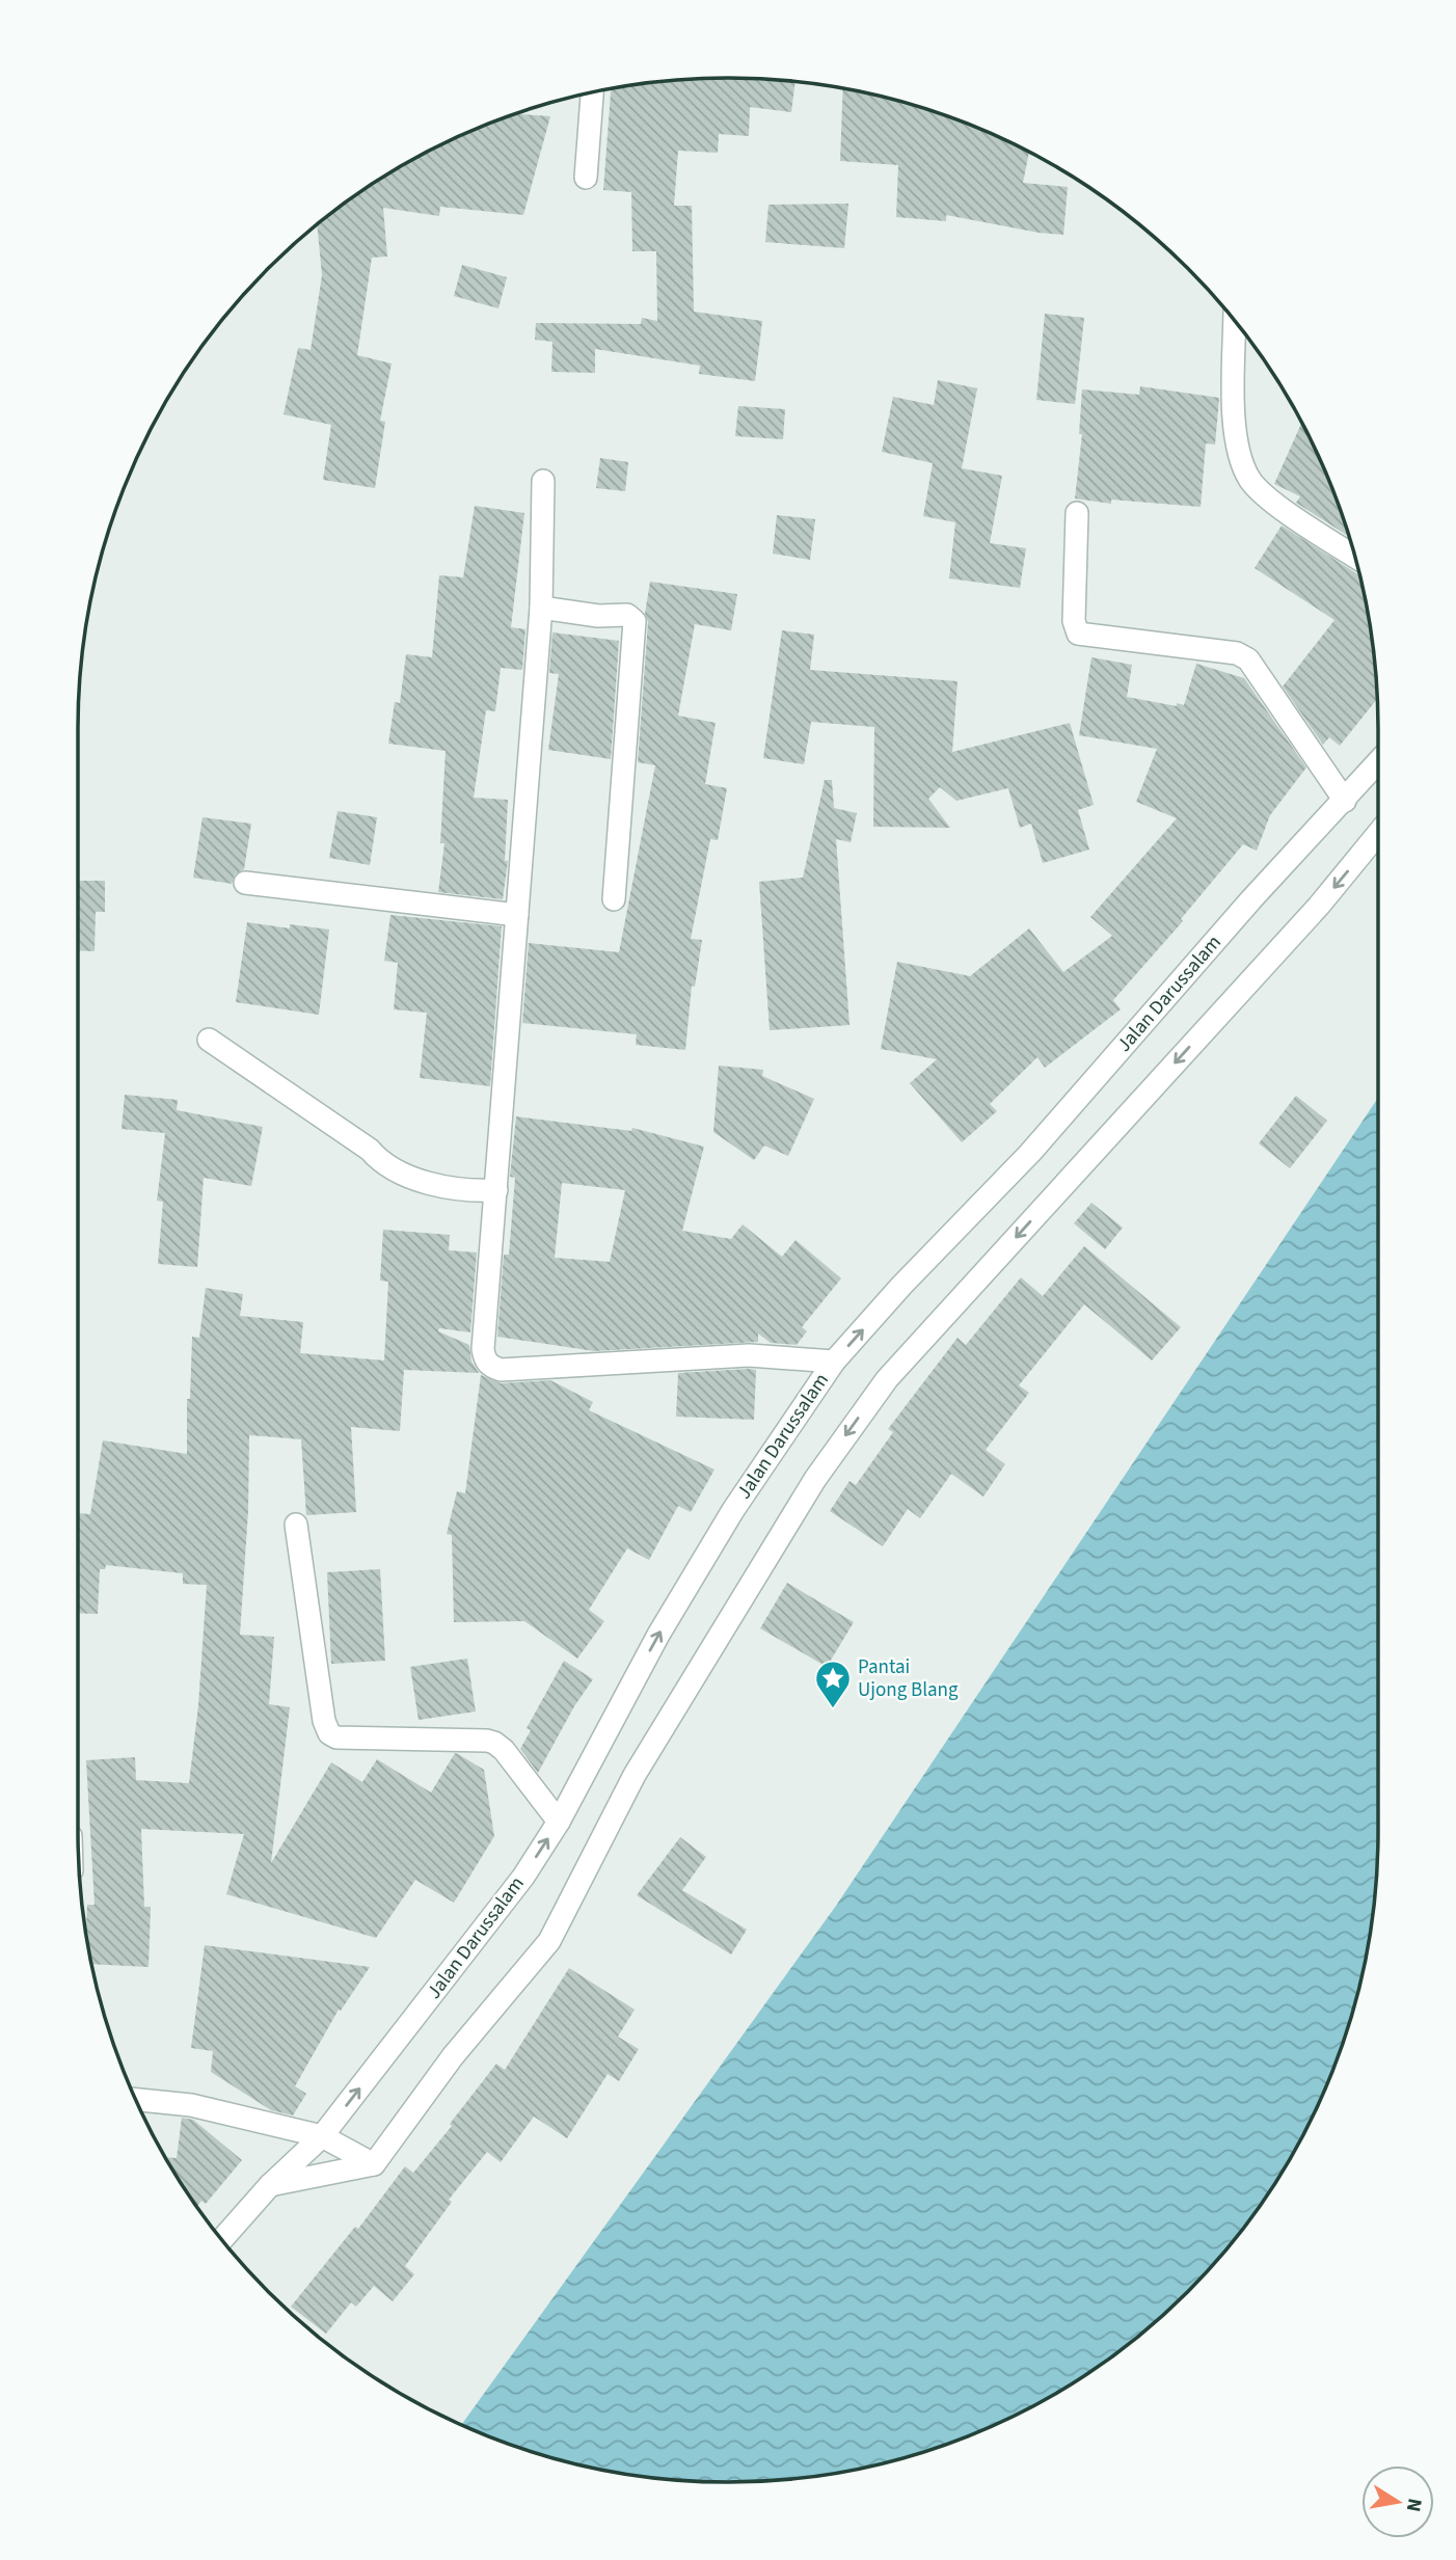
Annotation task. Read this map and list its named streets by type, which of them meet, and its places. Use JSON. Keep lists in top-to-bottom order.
{
  "streets": {
    "street": ["Jalan Darussalam"]
  },
  "places": {
    "place": ["Pantai Ujong Blang"]
  },
  "north": "right"
}
